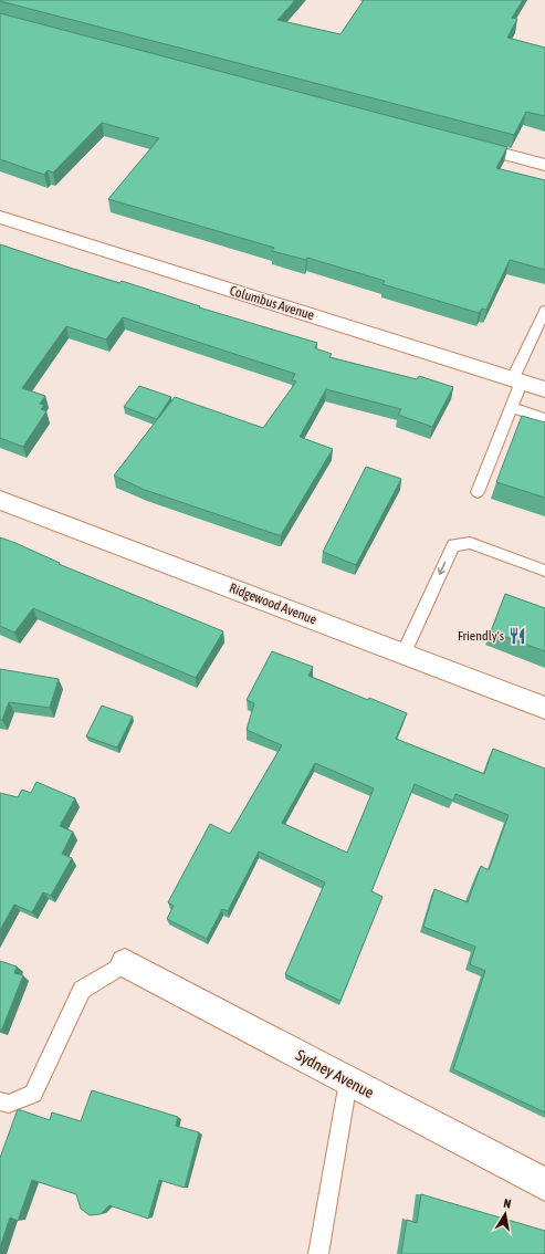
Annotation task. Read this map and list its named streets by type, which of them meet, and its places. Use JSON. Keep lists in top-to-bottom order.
{
  "streets": {
    "street": ["Columbus Avenue", "Ridgewood Avenue", "Sydney Avenue"]
  },
  "places": {
    "restaurant": ["Friendly's"]
  },
  "north": "top"
}
